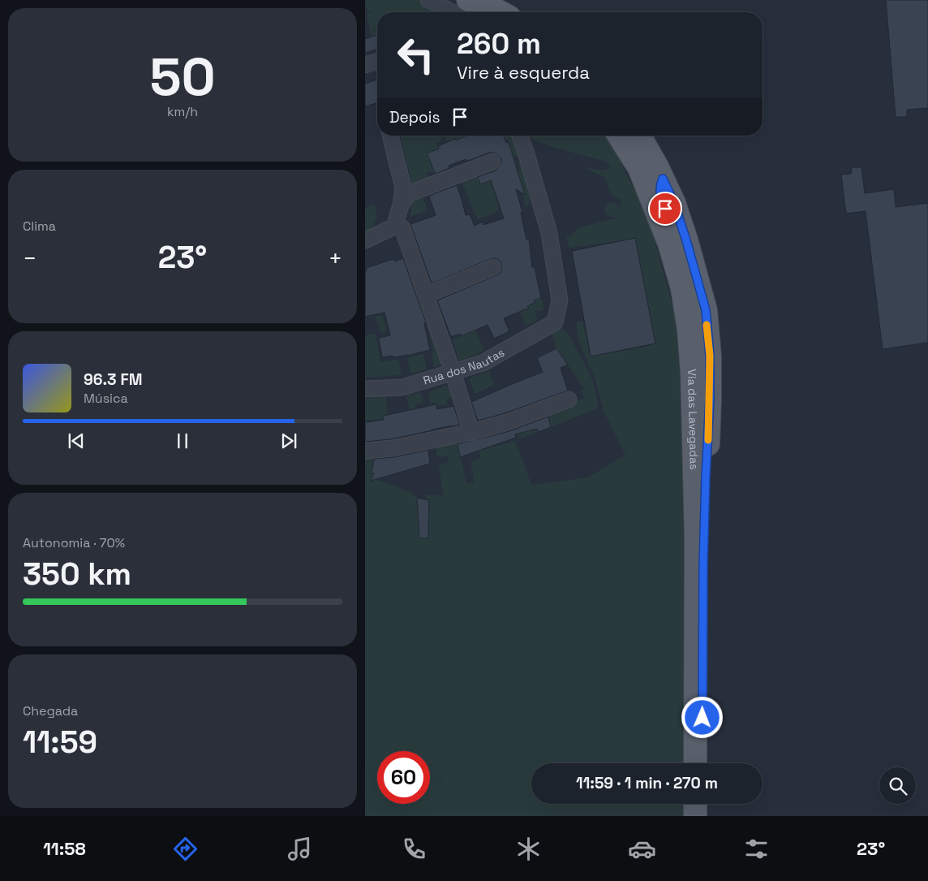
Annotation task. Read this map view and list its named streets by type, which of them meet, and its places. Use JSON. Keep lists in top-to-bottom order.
{
  "streets": {
    "main road": ["Via das Lavegadas"],
    "street": ["Rua dos Nautas"]
  },
  "page": {
    "tile": [
      ["50", "km/h"],
      "Clima",
      ["Autonomia · 70%", "350 km"],
      ["Chegada", "11:59"]
    ],
    "turn": ["260 m", "Vire à esquerda"],
    "then": "Depois",
    "heat": ["−", "23°", "+"],
    "song": ["96.3 FM", "Música"],
    "limit": "60",
    "trip": "11:59 · 1 min · 270 m",
    "tabs": ["11:58", "23°"]
  }
}
